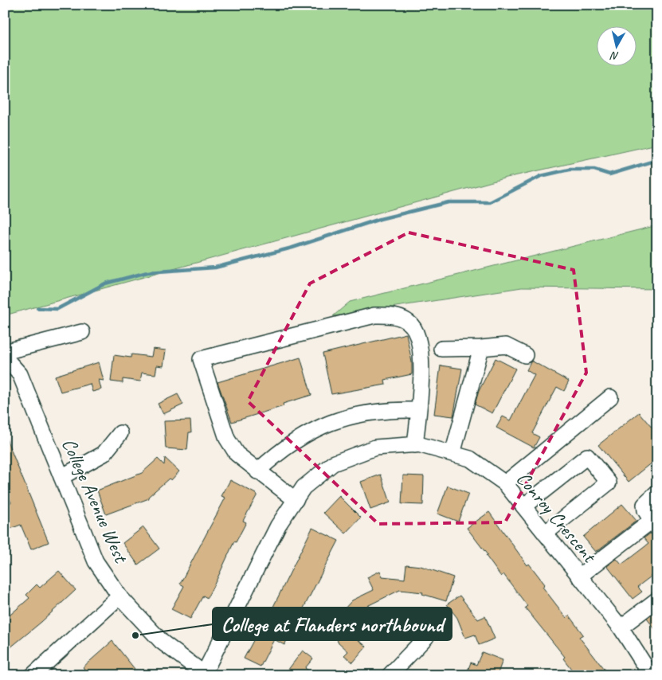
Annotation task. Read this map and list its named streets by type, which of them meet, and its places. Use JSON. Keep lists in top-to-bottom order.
{
  "streets": {
    "street": ["College Avenue West", "Conroy Crescent"]
  },
  "crossings": [
    ["College Avenue West", "Conroy Crescent"]
  ],
  "places": ["College at Flanders northbound"],
  "north": "bottom"
}
